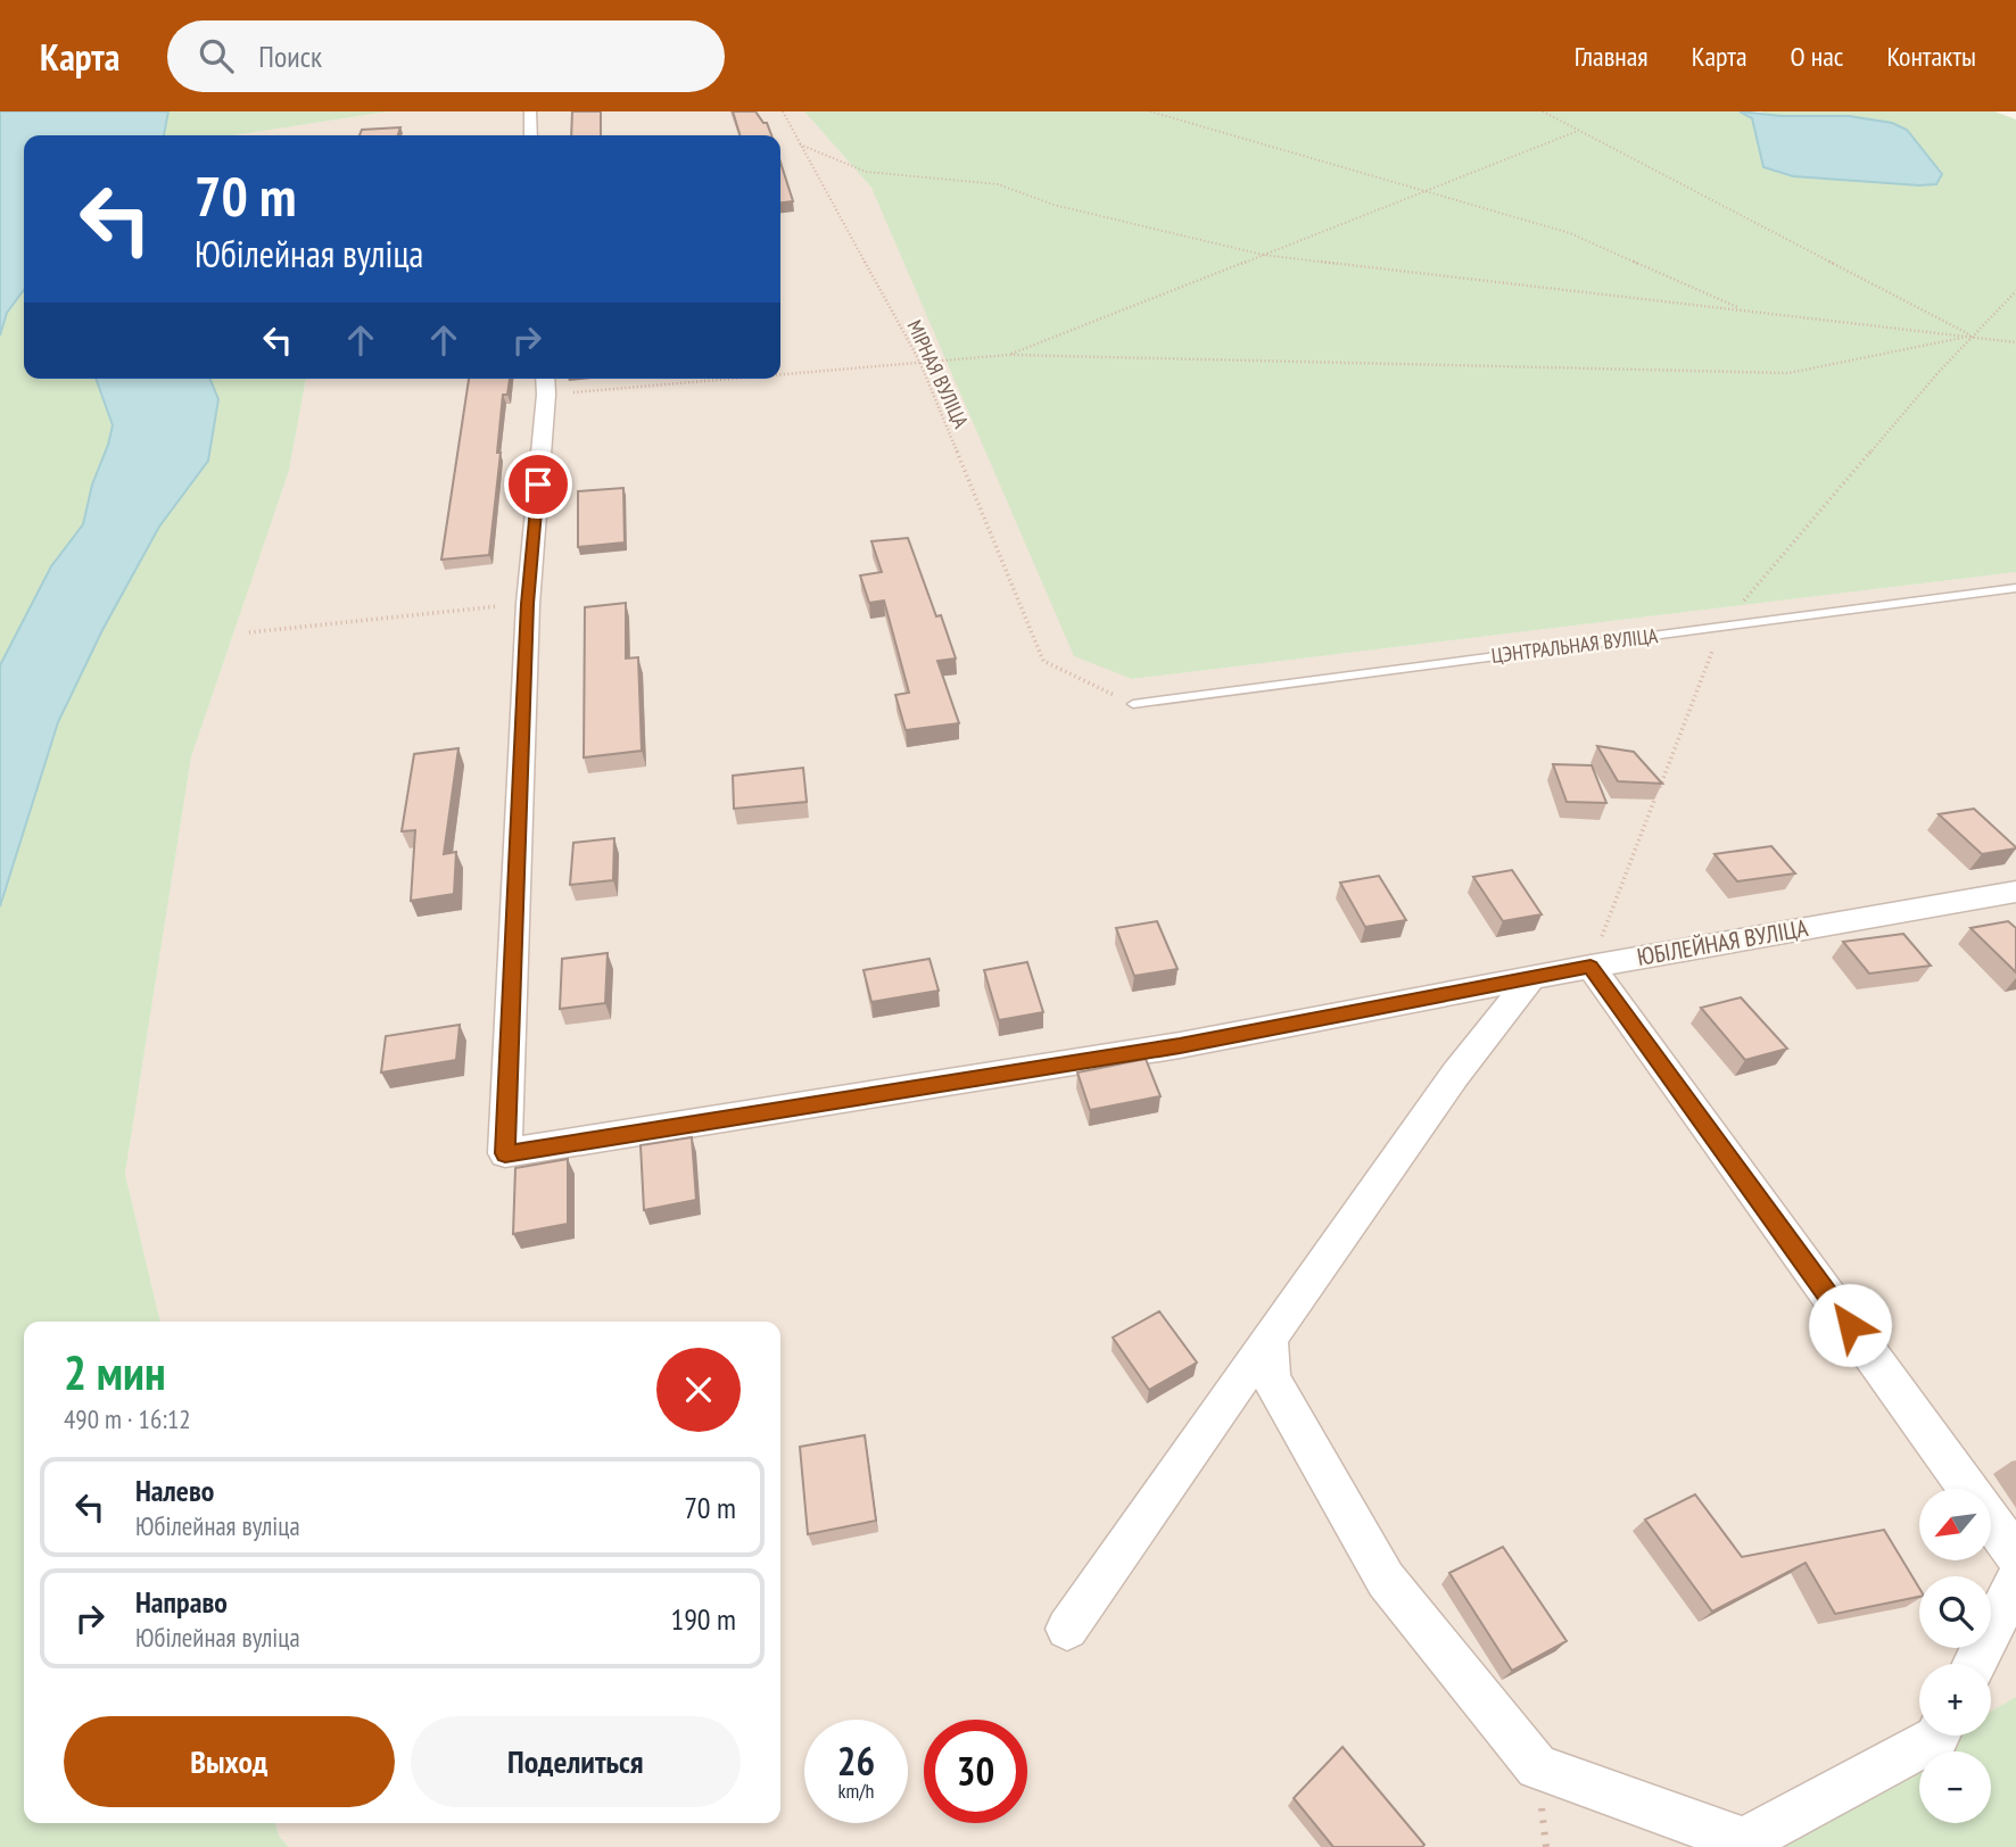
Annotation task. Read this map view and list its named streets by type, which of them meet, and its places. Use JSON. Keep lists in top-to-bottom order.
{
  "streets": {
    "street": ["ЮБІЛЕЙНАЯ ВУЛІЦА"],
    "lane": ["ЦЭНТРАЛЬНАЯ ВУЛІЦА"],
    "path": ["МІРНАЯ ВУЛІЦА"]
  },
  "crossings": [
    ["МІРНАЯ ВУЛІЦА", "ЦЭНТРАЛЬНАЯ ВУЛІЦА"]
  ],
  "north": "bottom left",
  "page": {
    "header": "Карта",
    "search": "Поиск",
    "nav": [
      "Главная",
      "Карта",
      "О нас",
      "Контакты"
    ],
    "turn": ["70 m", "Юбілейная вуліца"],
    "heading": ["2 мин", "490 m · 16:12"],
    "list": [
      {
        "name": "Налево",
        "note": "Юбілейная вуліца",
        "value": "70 m"
      },
      {
        "name": "Направо",
        "note": "Юбілейная вуліца",
        "value": "190 m"
      }
    ],
    "map_buttons": ["+", "−"],
    "buttons": ["Выход", "Поделиться"],
    "speed": "26 km/h",
    "limit": "30"
  }
}
